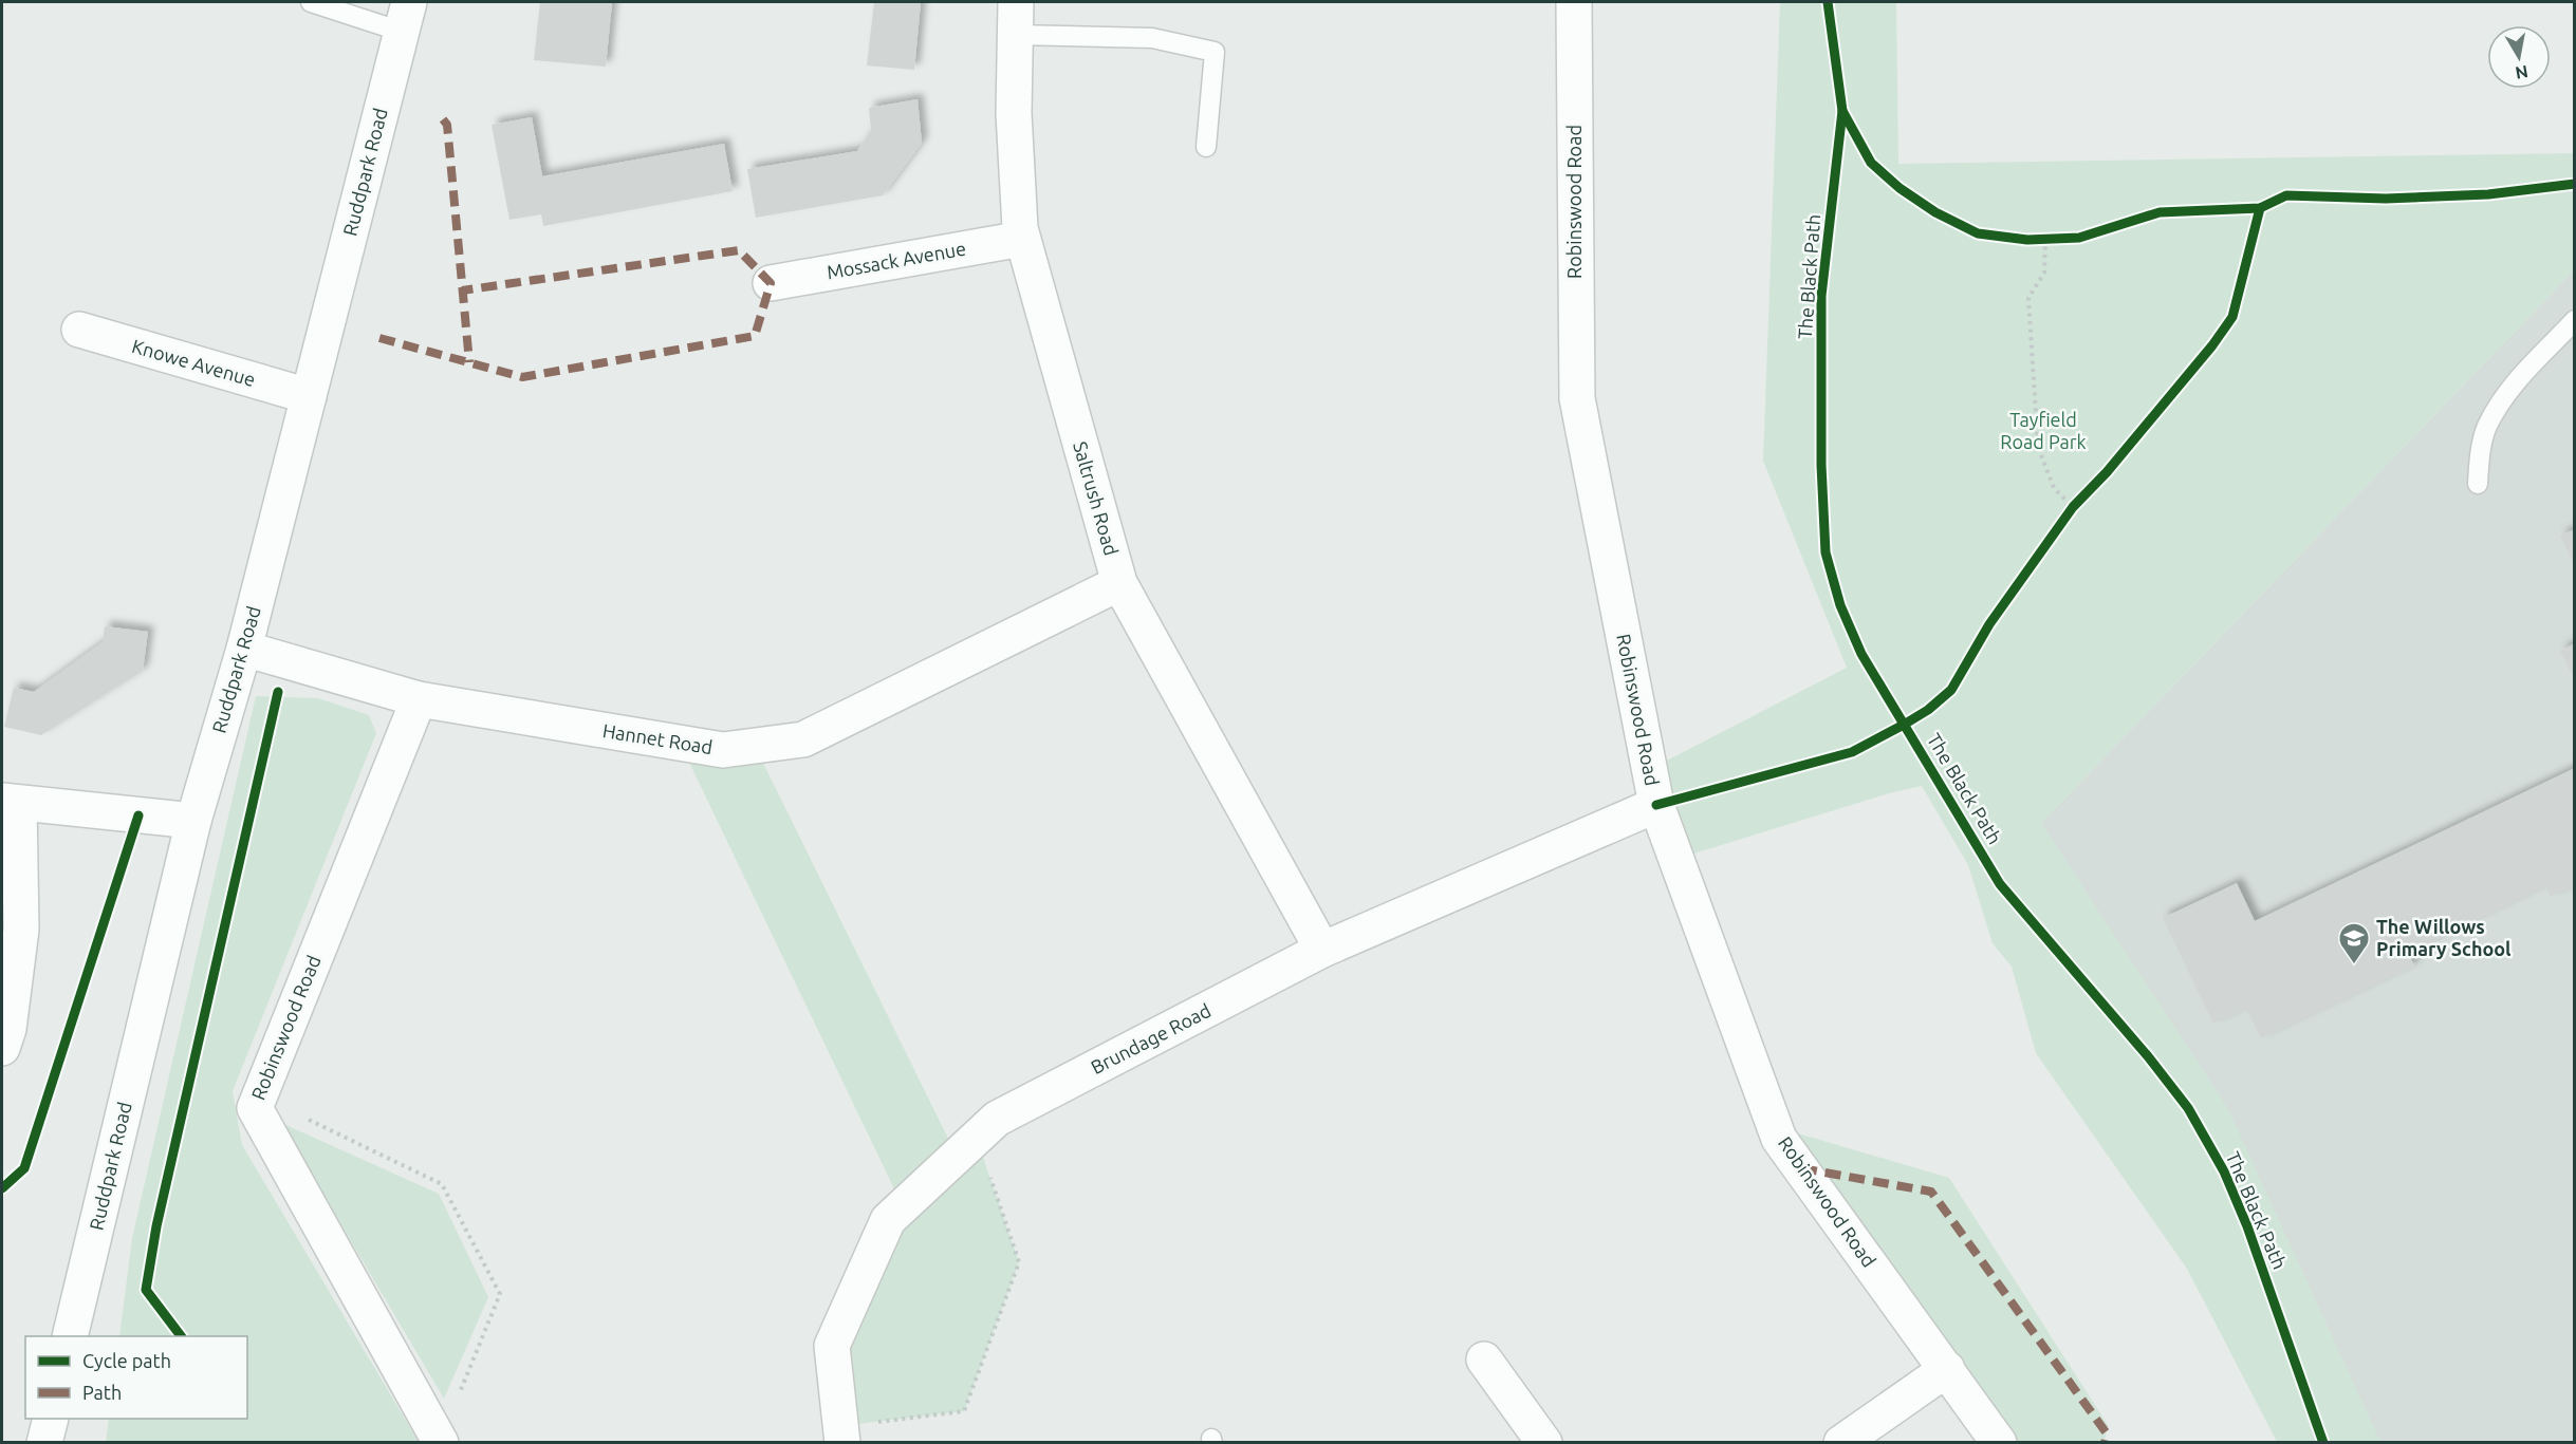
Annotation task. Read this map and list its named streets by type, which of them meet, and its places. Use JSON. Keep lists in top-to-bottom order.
{
  "streets": {
    "street": [
      "Ruddpark Road",
      "Robinswood Road",
      "Mossack Avenue",
      "Knowe Avenue",
      "Saltrush Road",
      "Hannet Road",
      "Brundage Road"
    ],
    "cycle path": ["The Black Path"]
  },
  "crossings": [
    ["Ruddpark Road", "Knowe Avenue"],
    ["Ruddpark Road", "Hannet Road"],
    ["Robinswood Road", "Hannet Road"],
    ["Robinswood Road", "Brundage Road"],
    ["Mossack Avenue", "Saltrush Road"],
    ["Saltrush Road", "Hannet Road"],
    ["Saltrush Road", "Brundage Road"]
  ],
  "parks": ["Tayfield Road Park"],
  "places": {
    "school or university": ["The Willows Primary School"]
  },
  "legend": ["Cycle path", "Path"],
  "north": "bottom"
}
